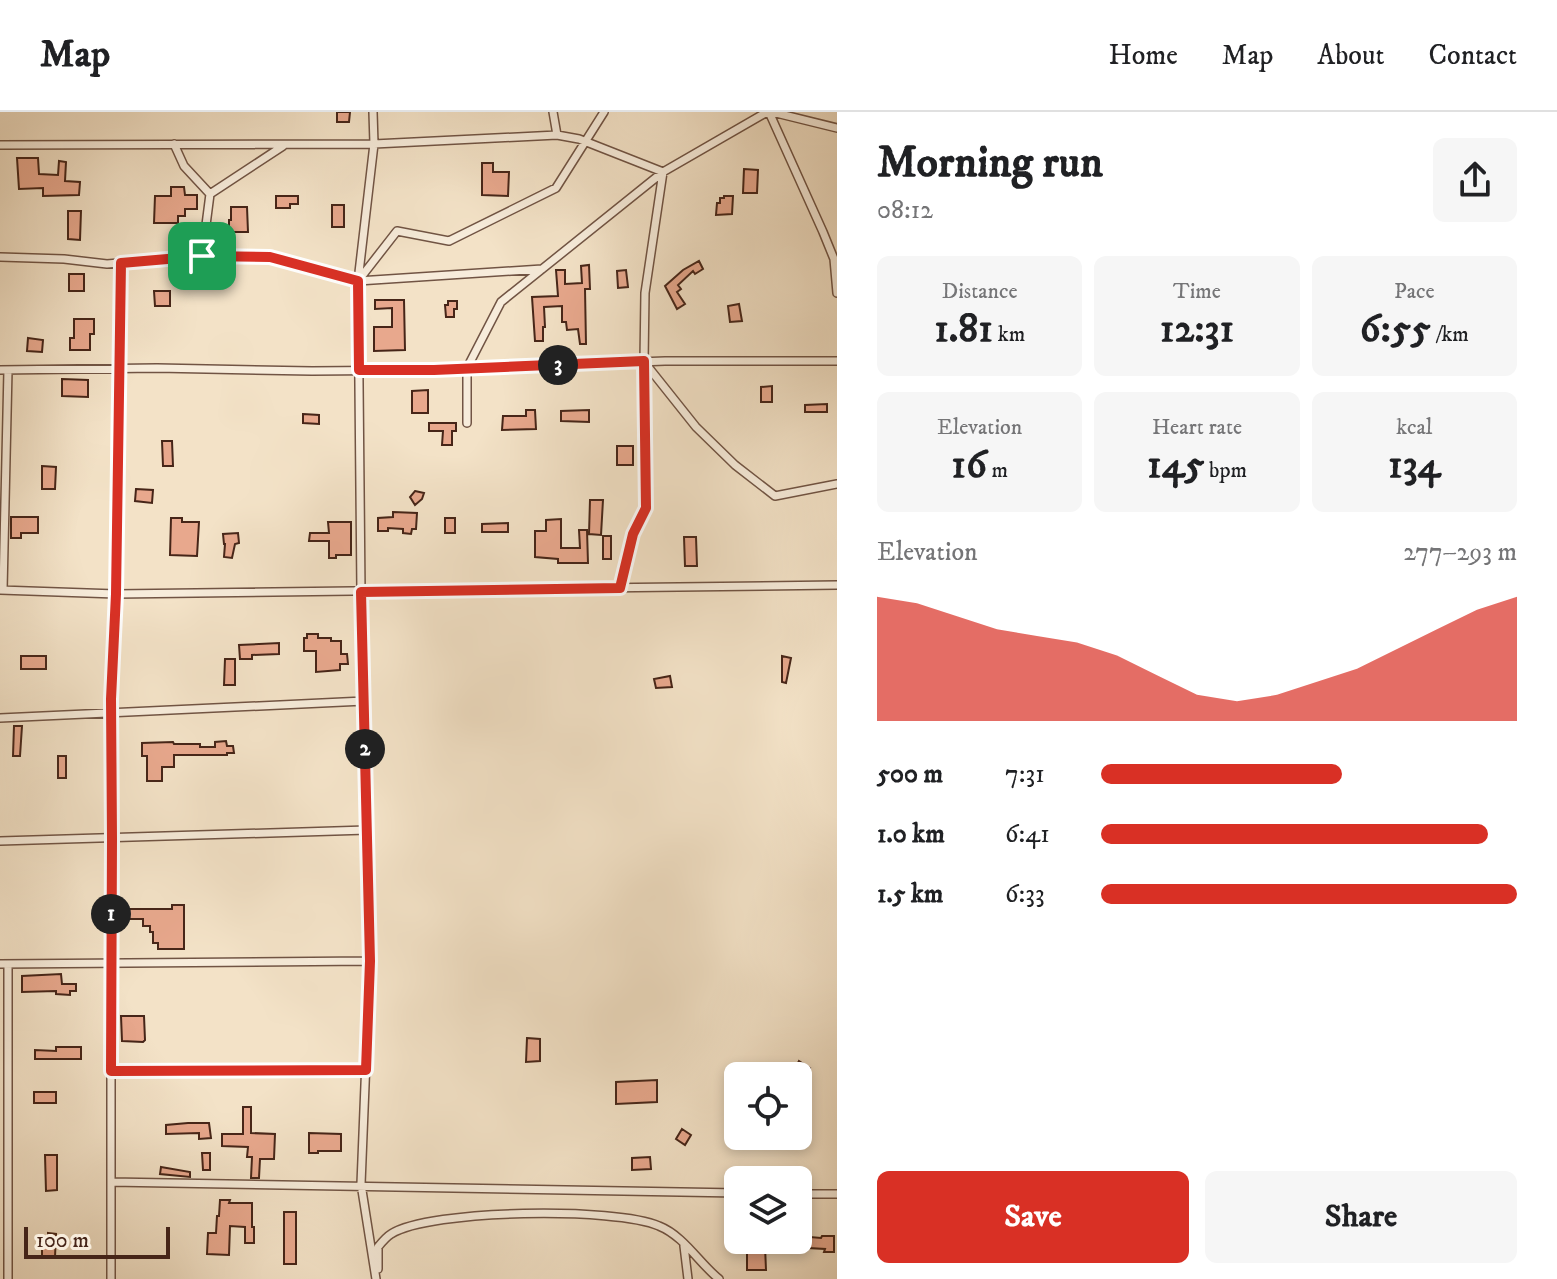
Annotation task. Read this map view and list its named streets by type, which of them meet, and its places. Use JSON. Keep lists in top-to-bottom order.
{
  "scale_bar": "100 m",
  "page": {
    "header": "Map",
    "nav": [
      "Home",
      "Map",
      "About",
      "Contact"
    ],
    "heading": ["Morning run", "08:12"],
    "stats": [
      ["Distance", "1.81 km"],
      ["Time", "12:31"],
      ["Pace", "6:55 /km"],
      ["Elevation", "16 m"],
      ["Heart rate", "145 bpm"],
      ["kcal", "134"]
    ],
    "pins": ["3", "2", "1"],
    "chart": ["Elevation", "277–293 m"],
    "list": [
      {
        "name": "500 m",
        "note": "7:31"
      },
      {
        "name": "1.0 km",
        "note": "6:41"
      },
      {
        "name": "1.5 km",
        "note": "6:33"
      }
    ],
    "buttons": ["Save", "Share"],
    "scale": "100 m"
  }
}
